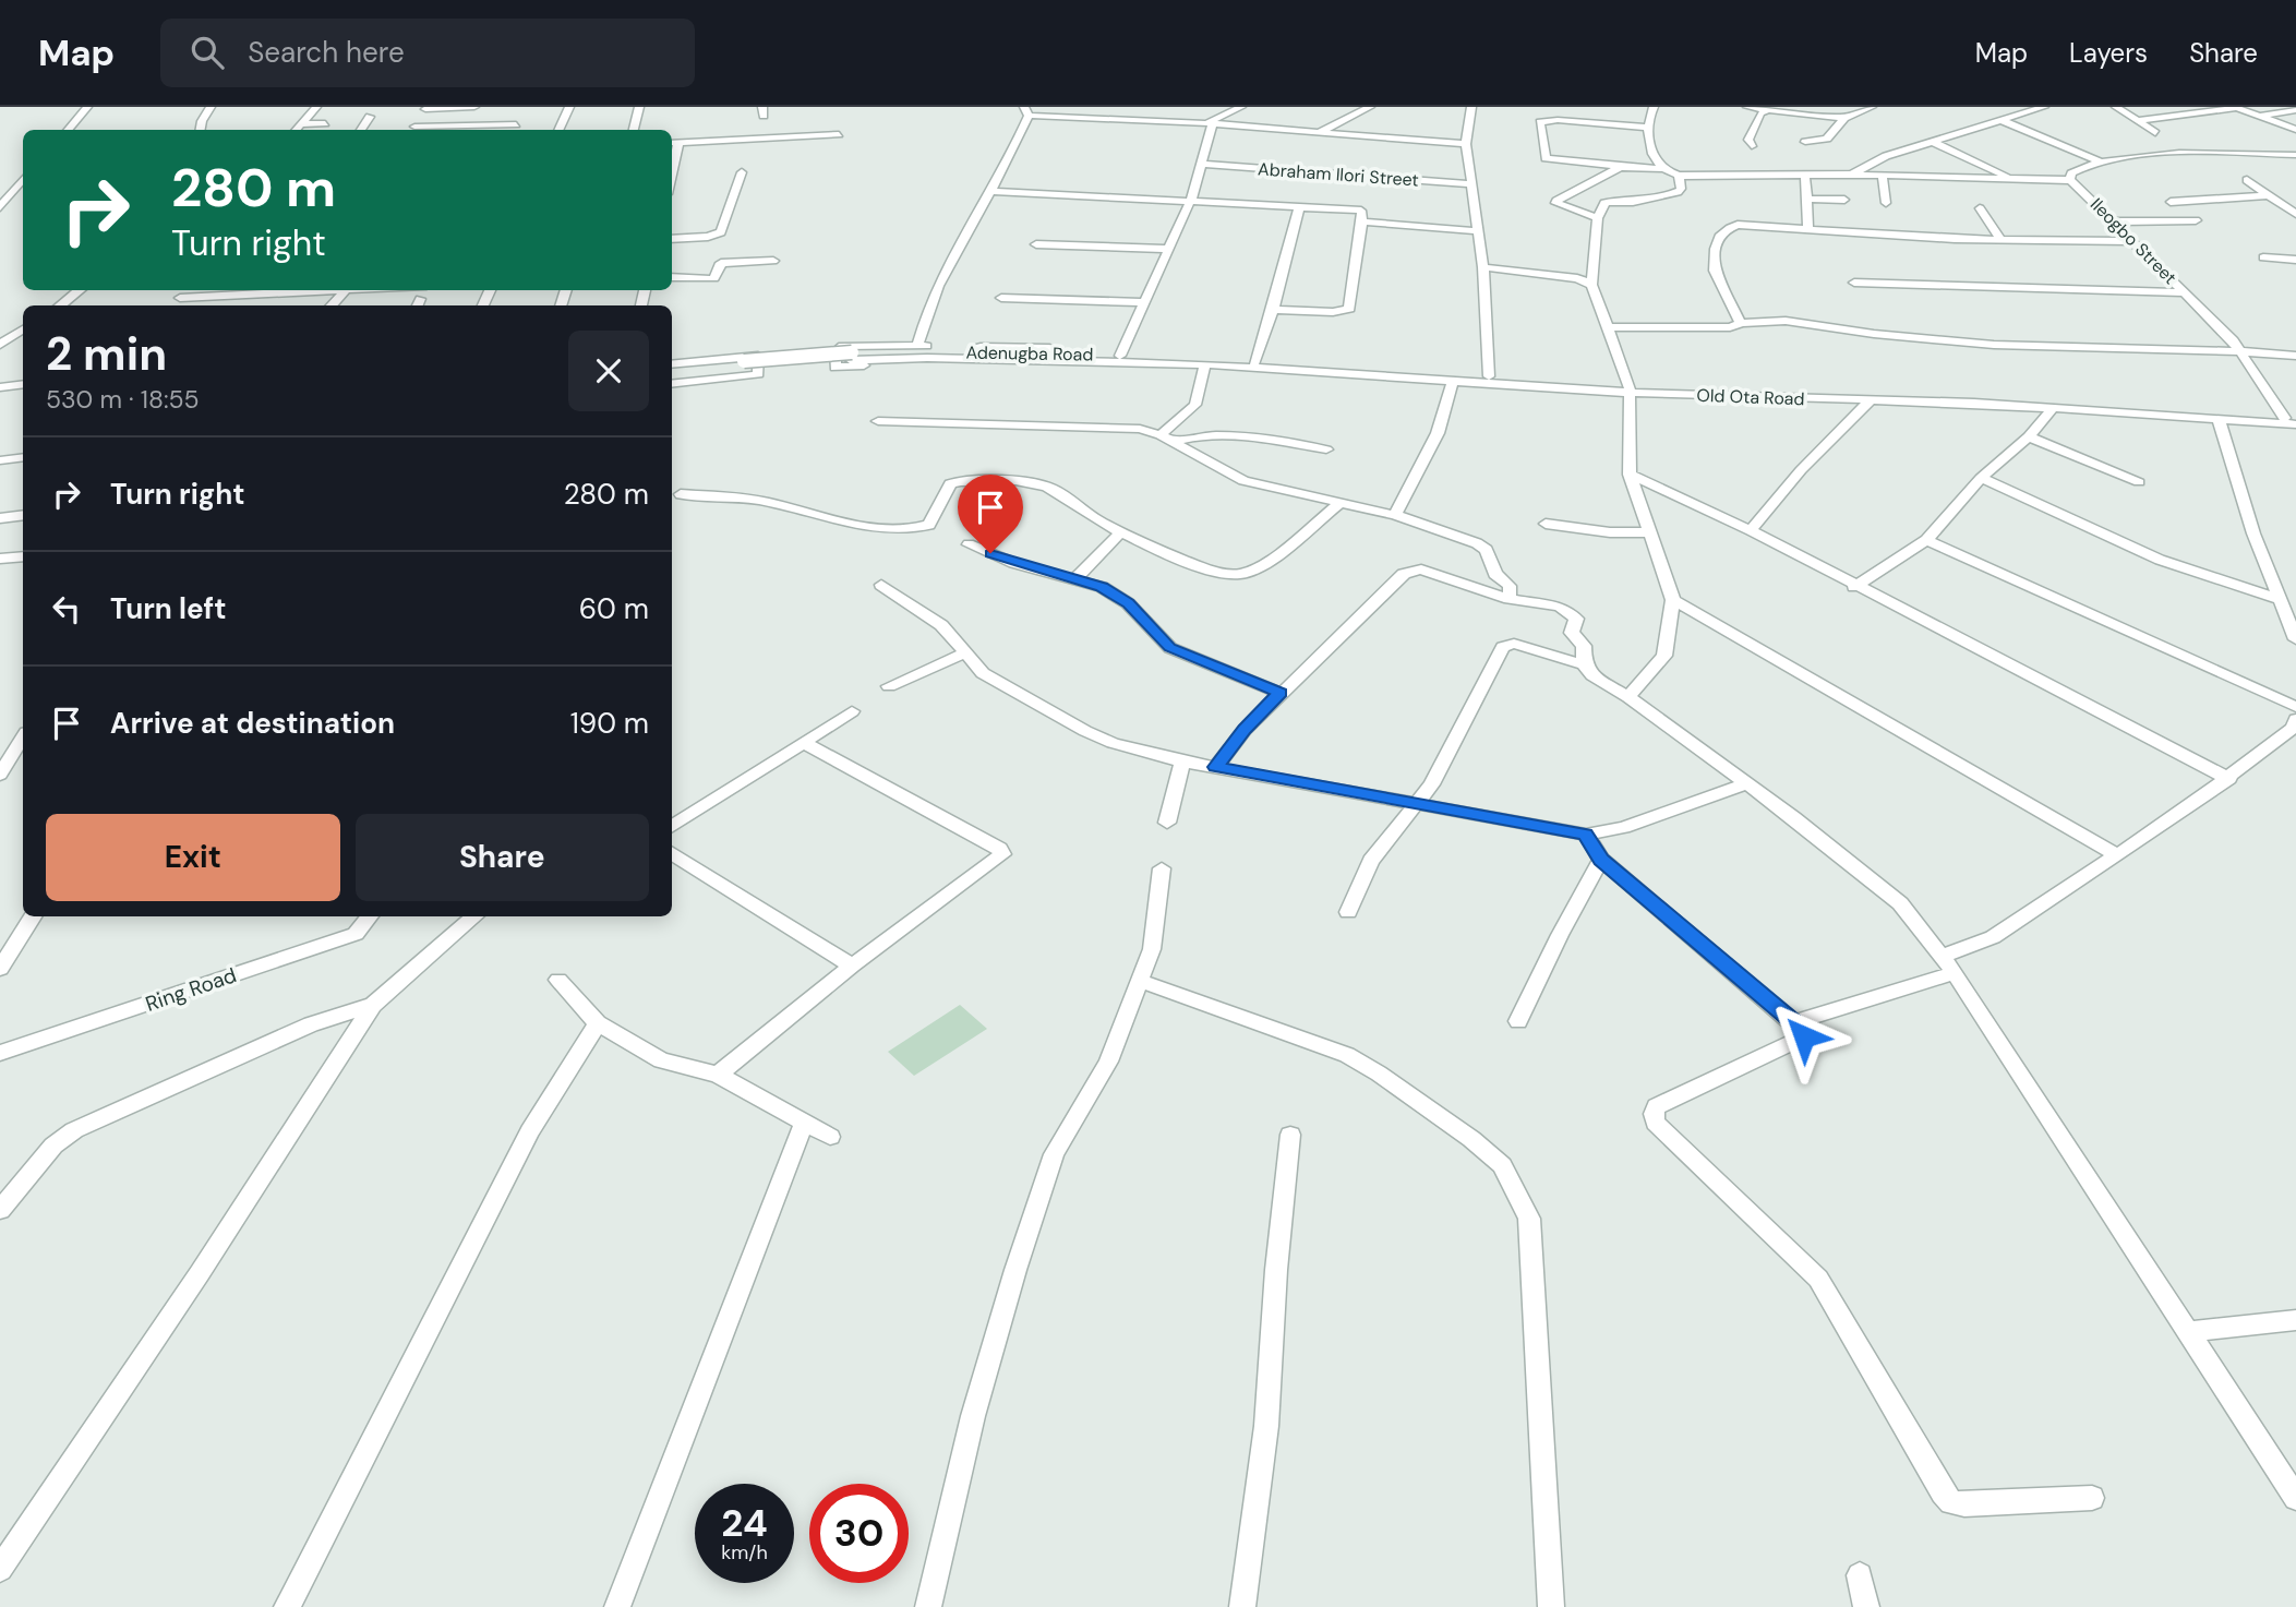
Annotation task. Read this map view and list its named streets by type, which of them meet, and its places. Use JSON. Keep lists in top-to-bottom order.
{
  "streets": {
    "street": [
      "Abraham Ilori Street",
      "Ileogbo Street",
      "Adenugba Road",
      "Old Ota Road",
      "Ring Road"
    ]
  },
  "crossings": [
    ["Ileogbo Street", "Old Ota Road"],
    ["Adenugba Road", "Old Ota Road"]
  ],
  "page": {
    "header": "Map",
    "search": "Search here",
    "nav": ["Map", "Layers", "Share"],
    "turn": ["280 m", "Turn right"],
    "heading": ["2 min", "530 m · 18:55"],
    "list": [
      {
        "name": "Turn right",
        "value": "280 m"
      },
      {
        "name": "Turn left",
        "value": "60 m"
      },
      {
        "name": "Arrive at destination",
        "value": "190 m"
      }
    ],
    "buttons": ["Exit", "Share"],
    "speed": "24 km/h",
    "limit": "30"
  }
}
